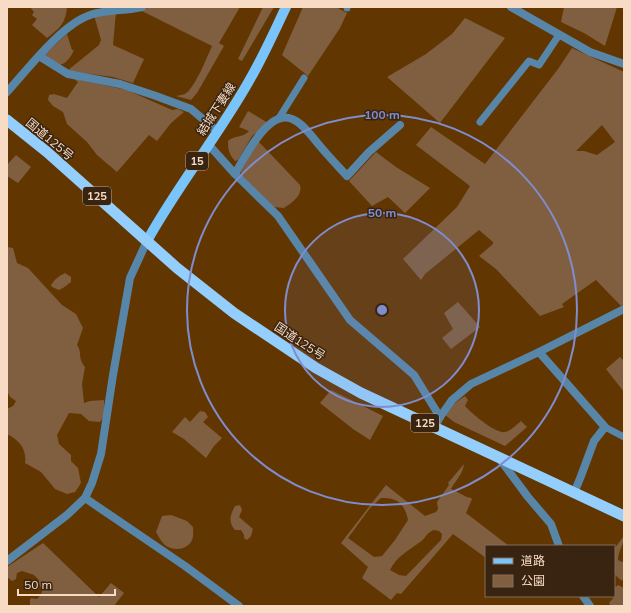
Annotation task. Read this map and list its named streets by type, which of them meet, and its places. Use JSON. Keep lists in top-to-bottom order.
{
  "streets": {
    "highway": ["国道125号", "125"],
    "main road": ["結城下妻線", "15"]
  },
  "crossings": [
    ["結城下妻線", "国道125号"]
  ],
  "legend": ["道路", "公園"],
  "scale_bar": "50 m",
  "rings": ["100 m", "50 m"]
}
